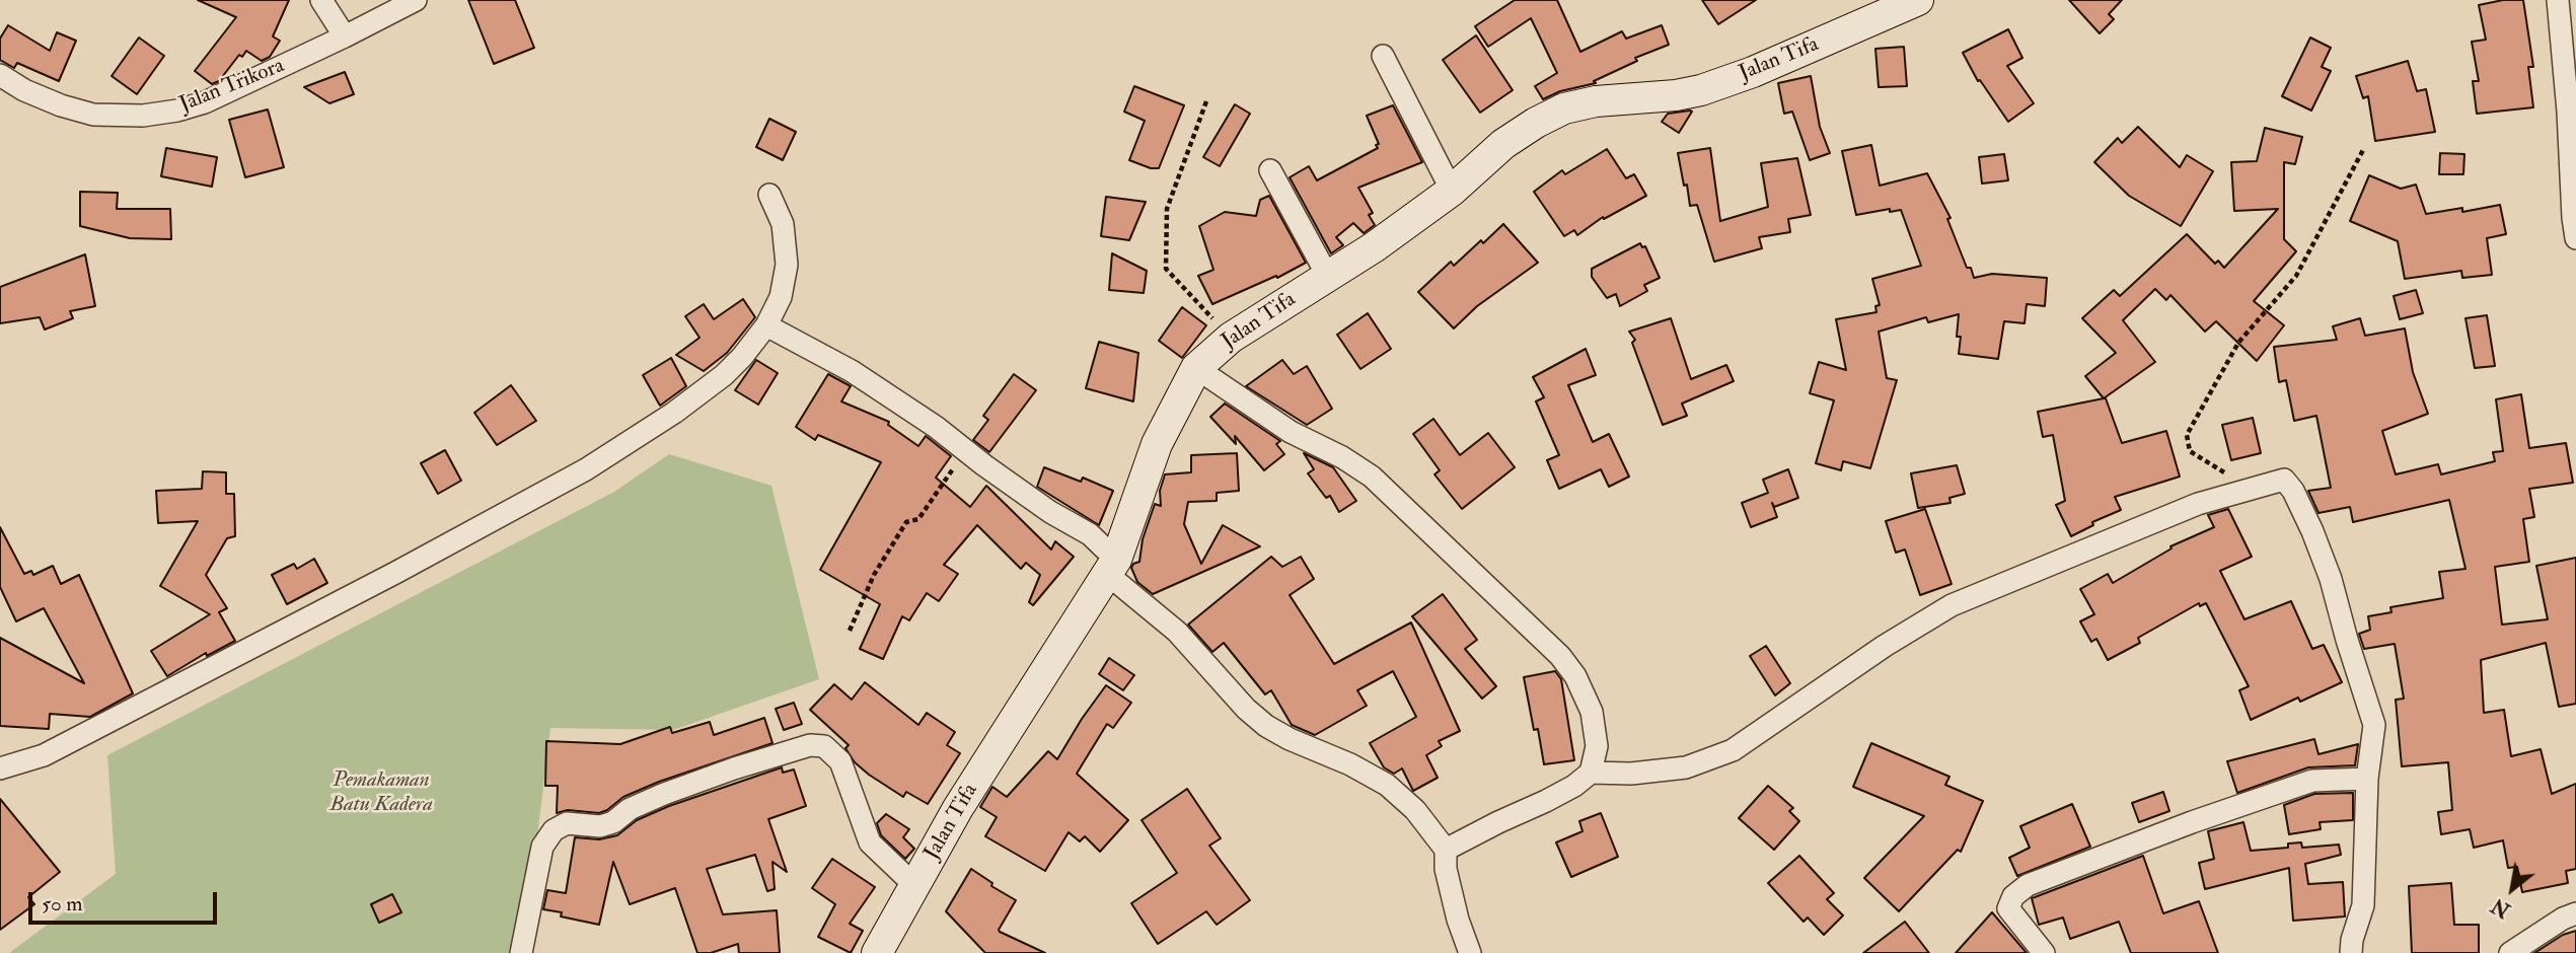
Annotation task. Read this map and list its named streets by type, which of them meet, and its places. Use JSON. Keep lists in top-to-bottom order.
{
  "streets": {
    "street": ["Jalan Tifa", "Jalan Trikora"]
  },
  "parks": ["Pemakaman Batu Kadera"],
  "scale_bar": "50 m",
  "north": "bottom left"
}
